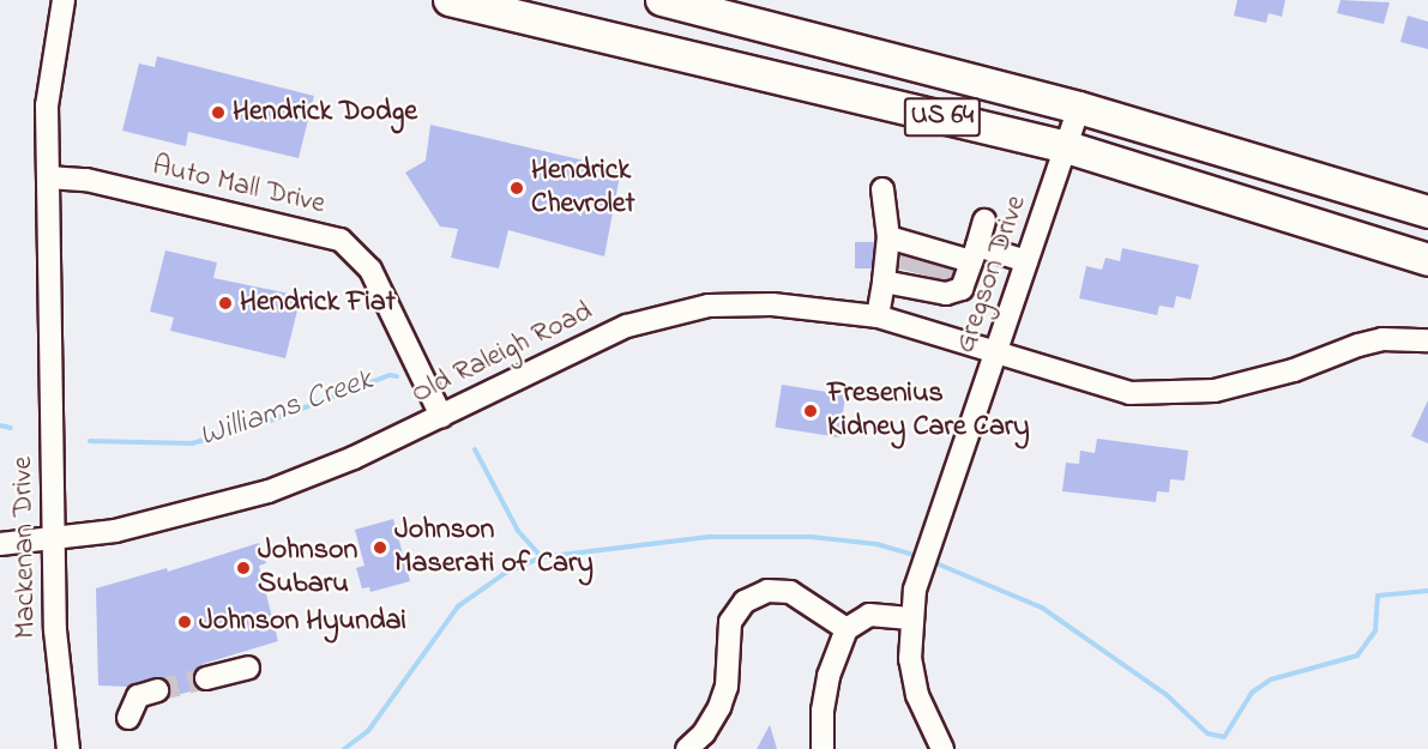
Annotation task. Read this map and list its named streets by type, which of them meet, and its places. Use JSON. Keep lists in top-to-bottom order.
{
  "streets": {
    "highway": ["US 64"],
    "street": [
      "Auto Mall Drive",
      "Gregson Drive",
      "Old Raleigh Road",
      "Mackenan Drive"
    ]
  },
  "crossings": [
    ["US 64", "Gregson Drive"],
    ["Auto Mall Drive", "Old Raleigh Road"],
    ["Auto Mall Drive", "Mackenan Drive"],
    ["Gregson Drive", "Old Raleigh Road"],
    ["Old Raleigh Road", "Mackenan Drive"]
  ],
  "water": ["Williams Creek"],
  "places": [
    "Hendrick Dodge",
    "Hendrick Chevrolet",
    "Hendrick Fiat",
    "Fresenius Kidney Care Cary",
    "Johnson Maserati of Cary",
    "Johnson Subaru",
    "Johnson Hyundai"
  ]
}
